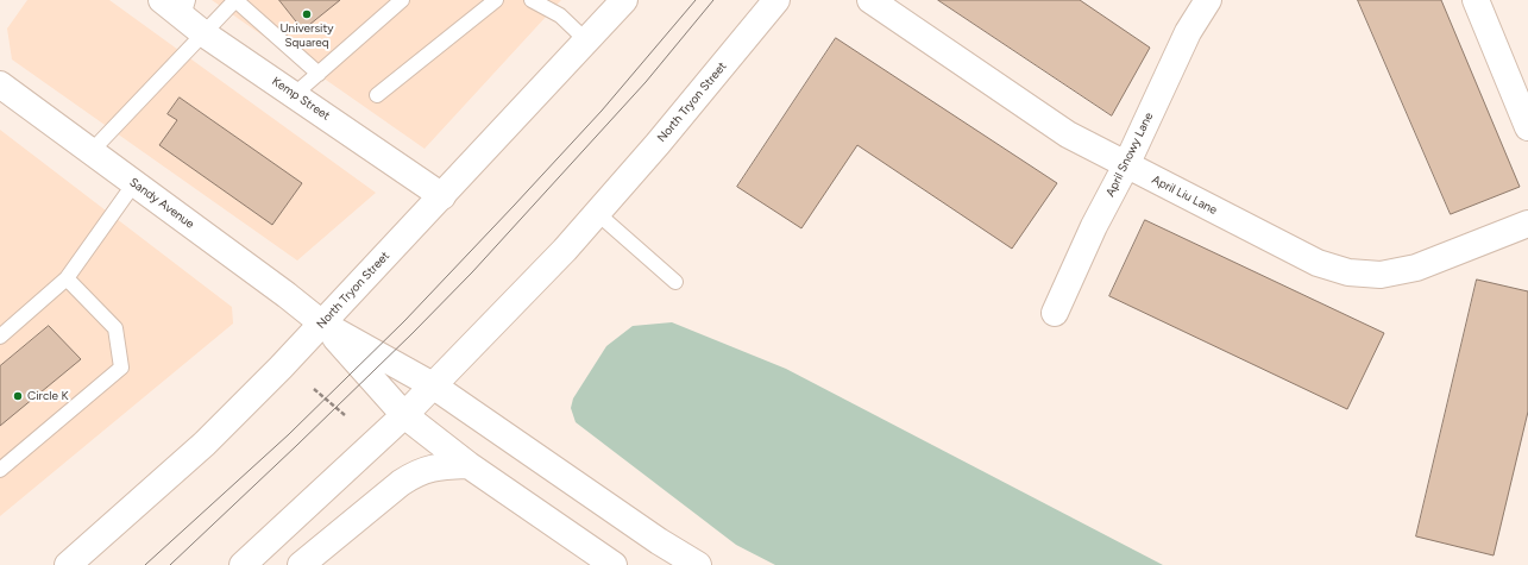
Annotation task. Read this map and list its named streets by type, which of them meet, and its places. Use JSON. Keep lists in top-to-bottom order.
{
  "streets": {
    "main road": [
      "Kemp Street",
      "North Tryon Street",
      "April Snowy Lane",
      "April Liu Lane",
      "Sandy Avenue"
    ]
  },
  "crossings": [
    ["Kemp Street", "North Tryon Street"],
    ["North Tryon Street", "Sandy Avenue"],
    ["April Snowy Lane", "April Liu Lane"]
  ],
  "places": ["University Squareq", "Circle K"]
}
